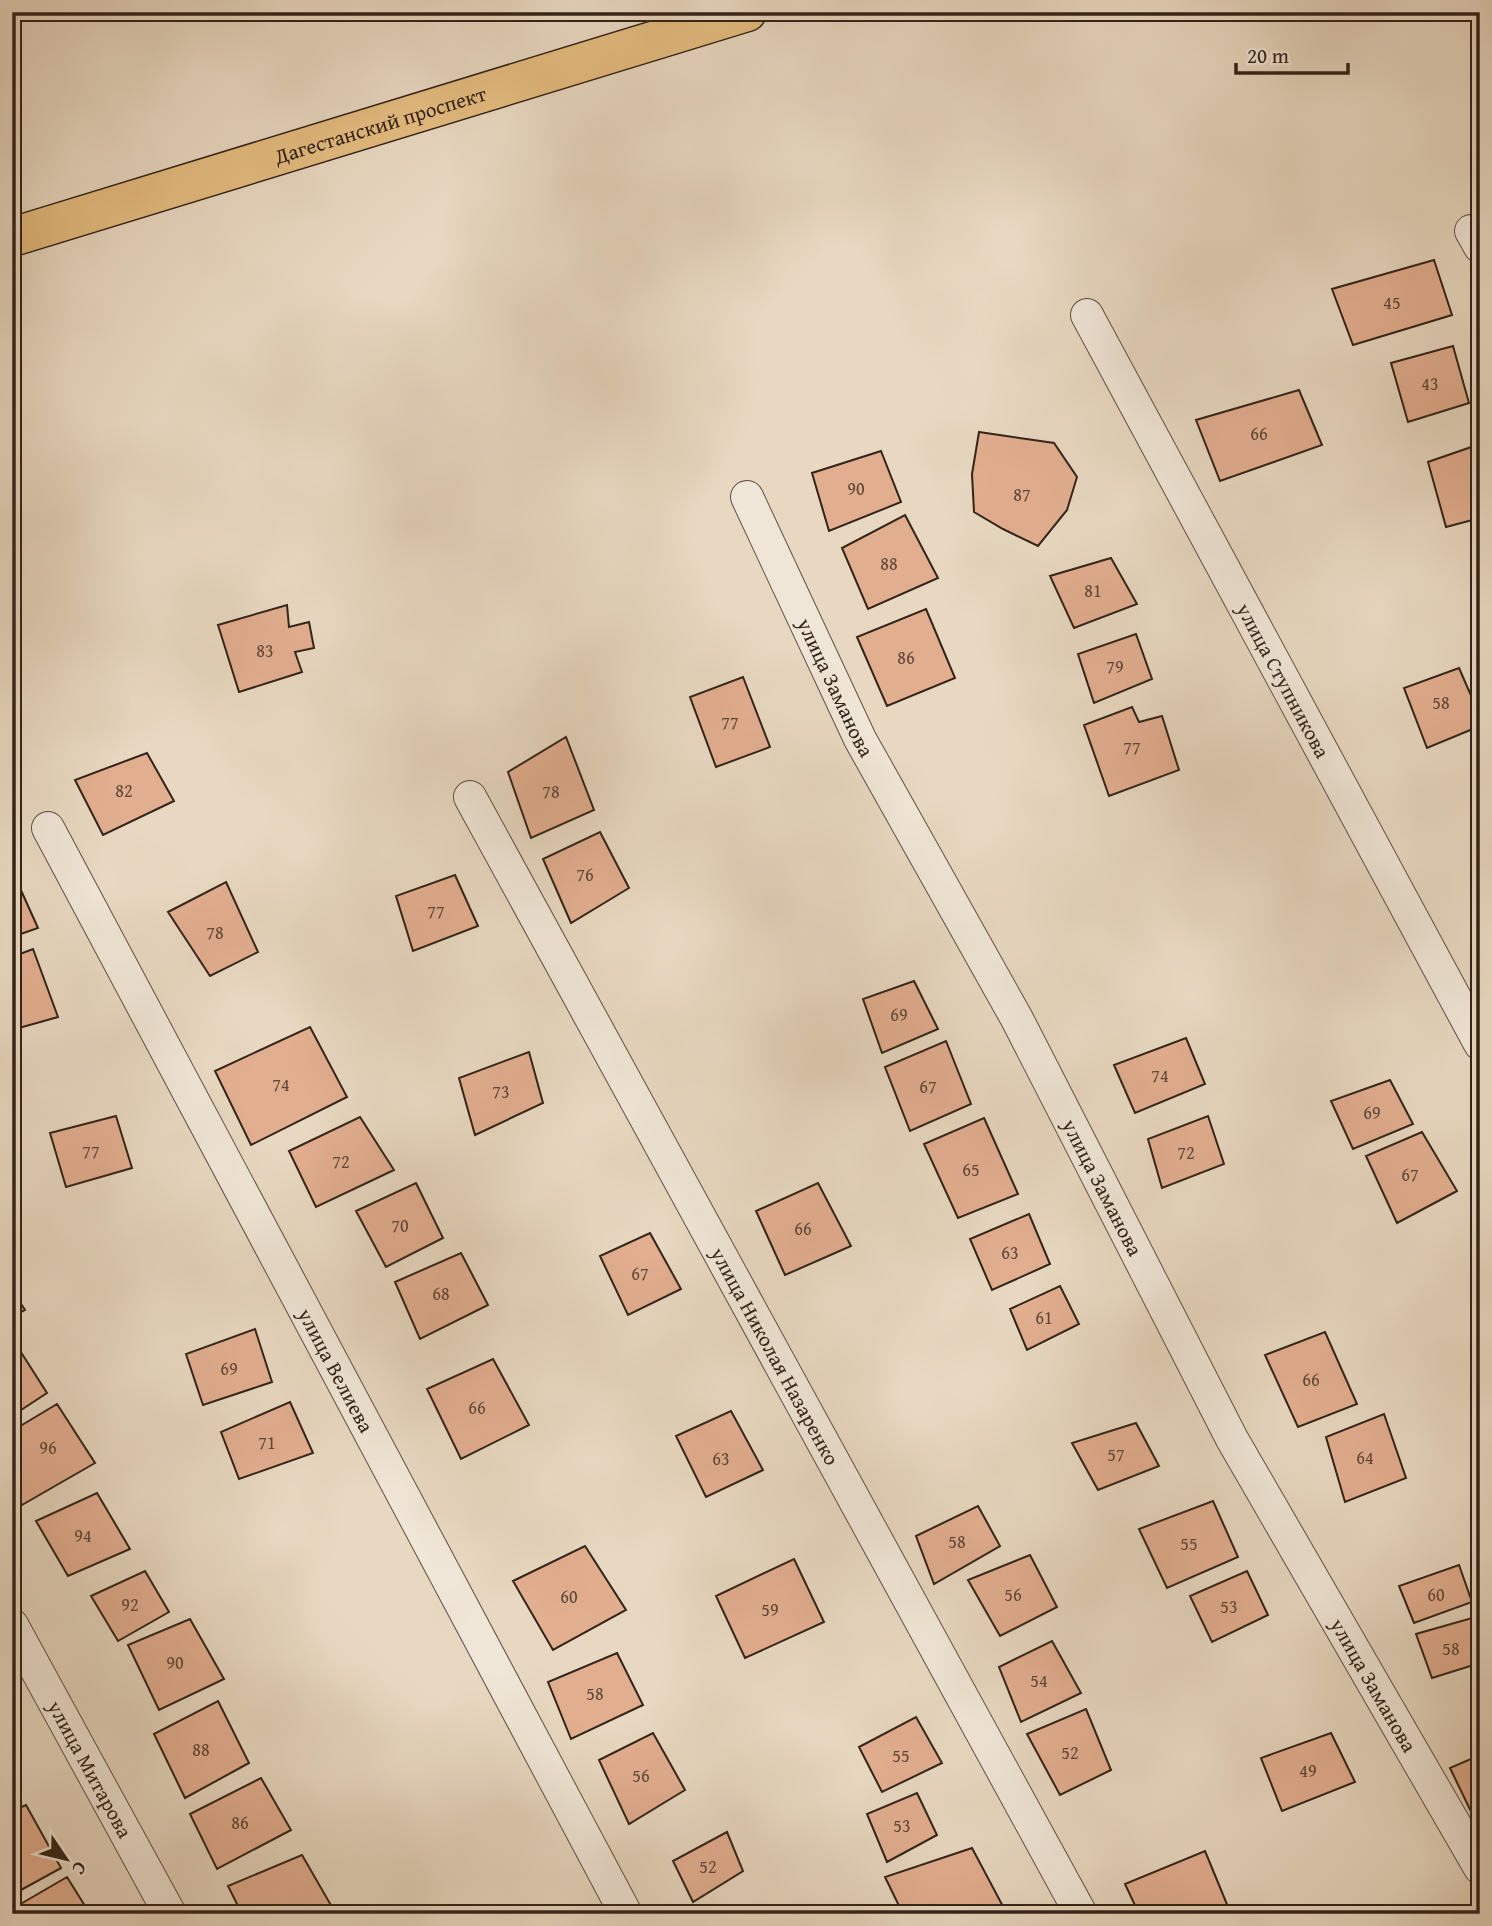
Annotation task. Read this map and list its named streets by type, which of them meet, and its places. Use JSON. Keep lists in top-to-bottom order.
{
  "streets": {
    "highway": ["Дагестанский проспект"],
    "street": [
      "улица Ступникова",
      "улица Заманова",
      "улица Николая Назаренко",
      "улица Велиева",
      "улица Митарова"
    ]
  },
  "house_numbers": [
    "45",
    "43",
    "66",
    "90",
    "87",
    "88",
    "81",
    "83",
    "86",
    "79",
    "58",
    "77",
    "77",
    "82",
    "78",
    "76",
    "77",
    "78",
    "69",
    "74",
    "74",
    "67",
    "73",
    "69",
    "77",
    "72",
    "72",
    "65",
    "67",
    "70",
    "66",
    "63",
    "67",
    "68",
    "61",
    "69",
    "66",
    "66",
    "71",
    "96",
    "57",
    "64",
    "63",
    "94",
    "58",
    "55",
    "56",
    "60",
    "60",
    "92",
    "53",
    "59",
    "58",
    "90",
    "54",
    "58",
    "88",
    "52",
    "55",
    "49",
    "56",
    "86",
    "53",
    "52"
  ],
  "scale_bar": "20 m",
  "north": "bottom right"
}
